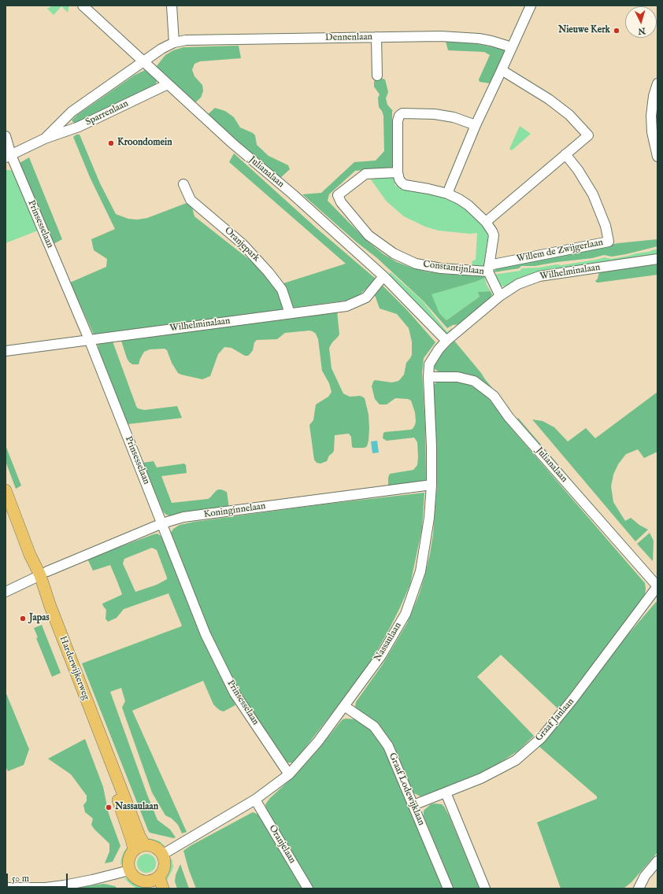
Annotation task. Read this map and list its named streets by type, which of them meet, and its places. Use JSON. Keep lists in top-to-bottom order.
{
  "streets": {
    "main road": ["Harderwijkerweg"],
    "street": [
      "Dennenlaan",
      "Sparrenlaan",
      "Julianalaan",
      "Prinsesselaan",
      "Oranjepark",
      "Willem de Zwijgerlaan",
      "Constantijnlaan",
      "Wilhelminalaan",
      "Koninginnelaan",
      "Nassaulaan",
      "Graaf Janlaan",
      "Graaf Lodewijklaan",
      "Oranjelaan"
    ]
  },
  "crossings": [
    ["Dennenlaan", "Sparrenlaan"],
    ["Dennenlaan", "Julianalaan"],
    ["Sparrenlaan", "Julianalaan"],
    ["Sparrenlaan", "Prinsesselaan"],
    ["Julianalaan", "Wilhelminalaan"],
    ["Julianalaan", "Nassaulaan"],
    ["Julianalaan", "Graaf Janlaan"],
    ["Prinsesselaan", "Wilhelminalaan"],
    ["Prinsesselaan", "Koninginnelaan"],
    ["Prinsesselaan", "Nassaulaan"],
    ["Oranjepark", "Wilhelminalaan"],
    ["Willem de Zwijgerlaan", "Constantijnlaan"],
    ["Constantijnlaan", "Wilhelminalaan"],
    ["Wilhelminalaan", "Nassaulaan"],
    ["Koninginnelaan", "Nassaulaan"],
    ["Koninginnelaan", "Harderwijkerweg"],
    ["Nassaulaan", "Harderwijkerweg"],
    ["Nassaulaan", "Graaf Lodewijklaan"],
    ["Nassaulaan", "Oranjelaan"],
    ["Graaf Janlaan", "Graaf Lodewijklaan"]
  ],
  "places": [
    "Nieuwe Kerk",
    "Kroondomein",
    "Japas",
    "Nassaulaan"
  ],
  "scale_bar": "50 m",
  "north": "bottom"
}
